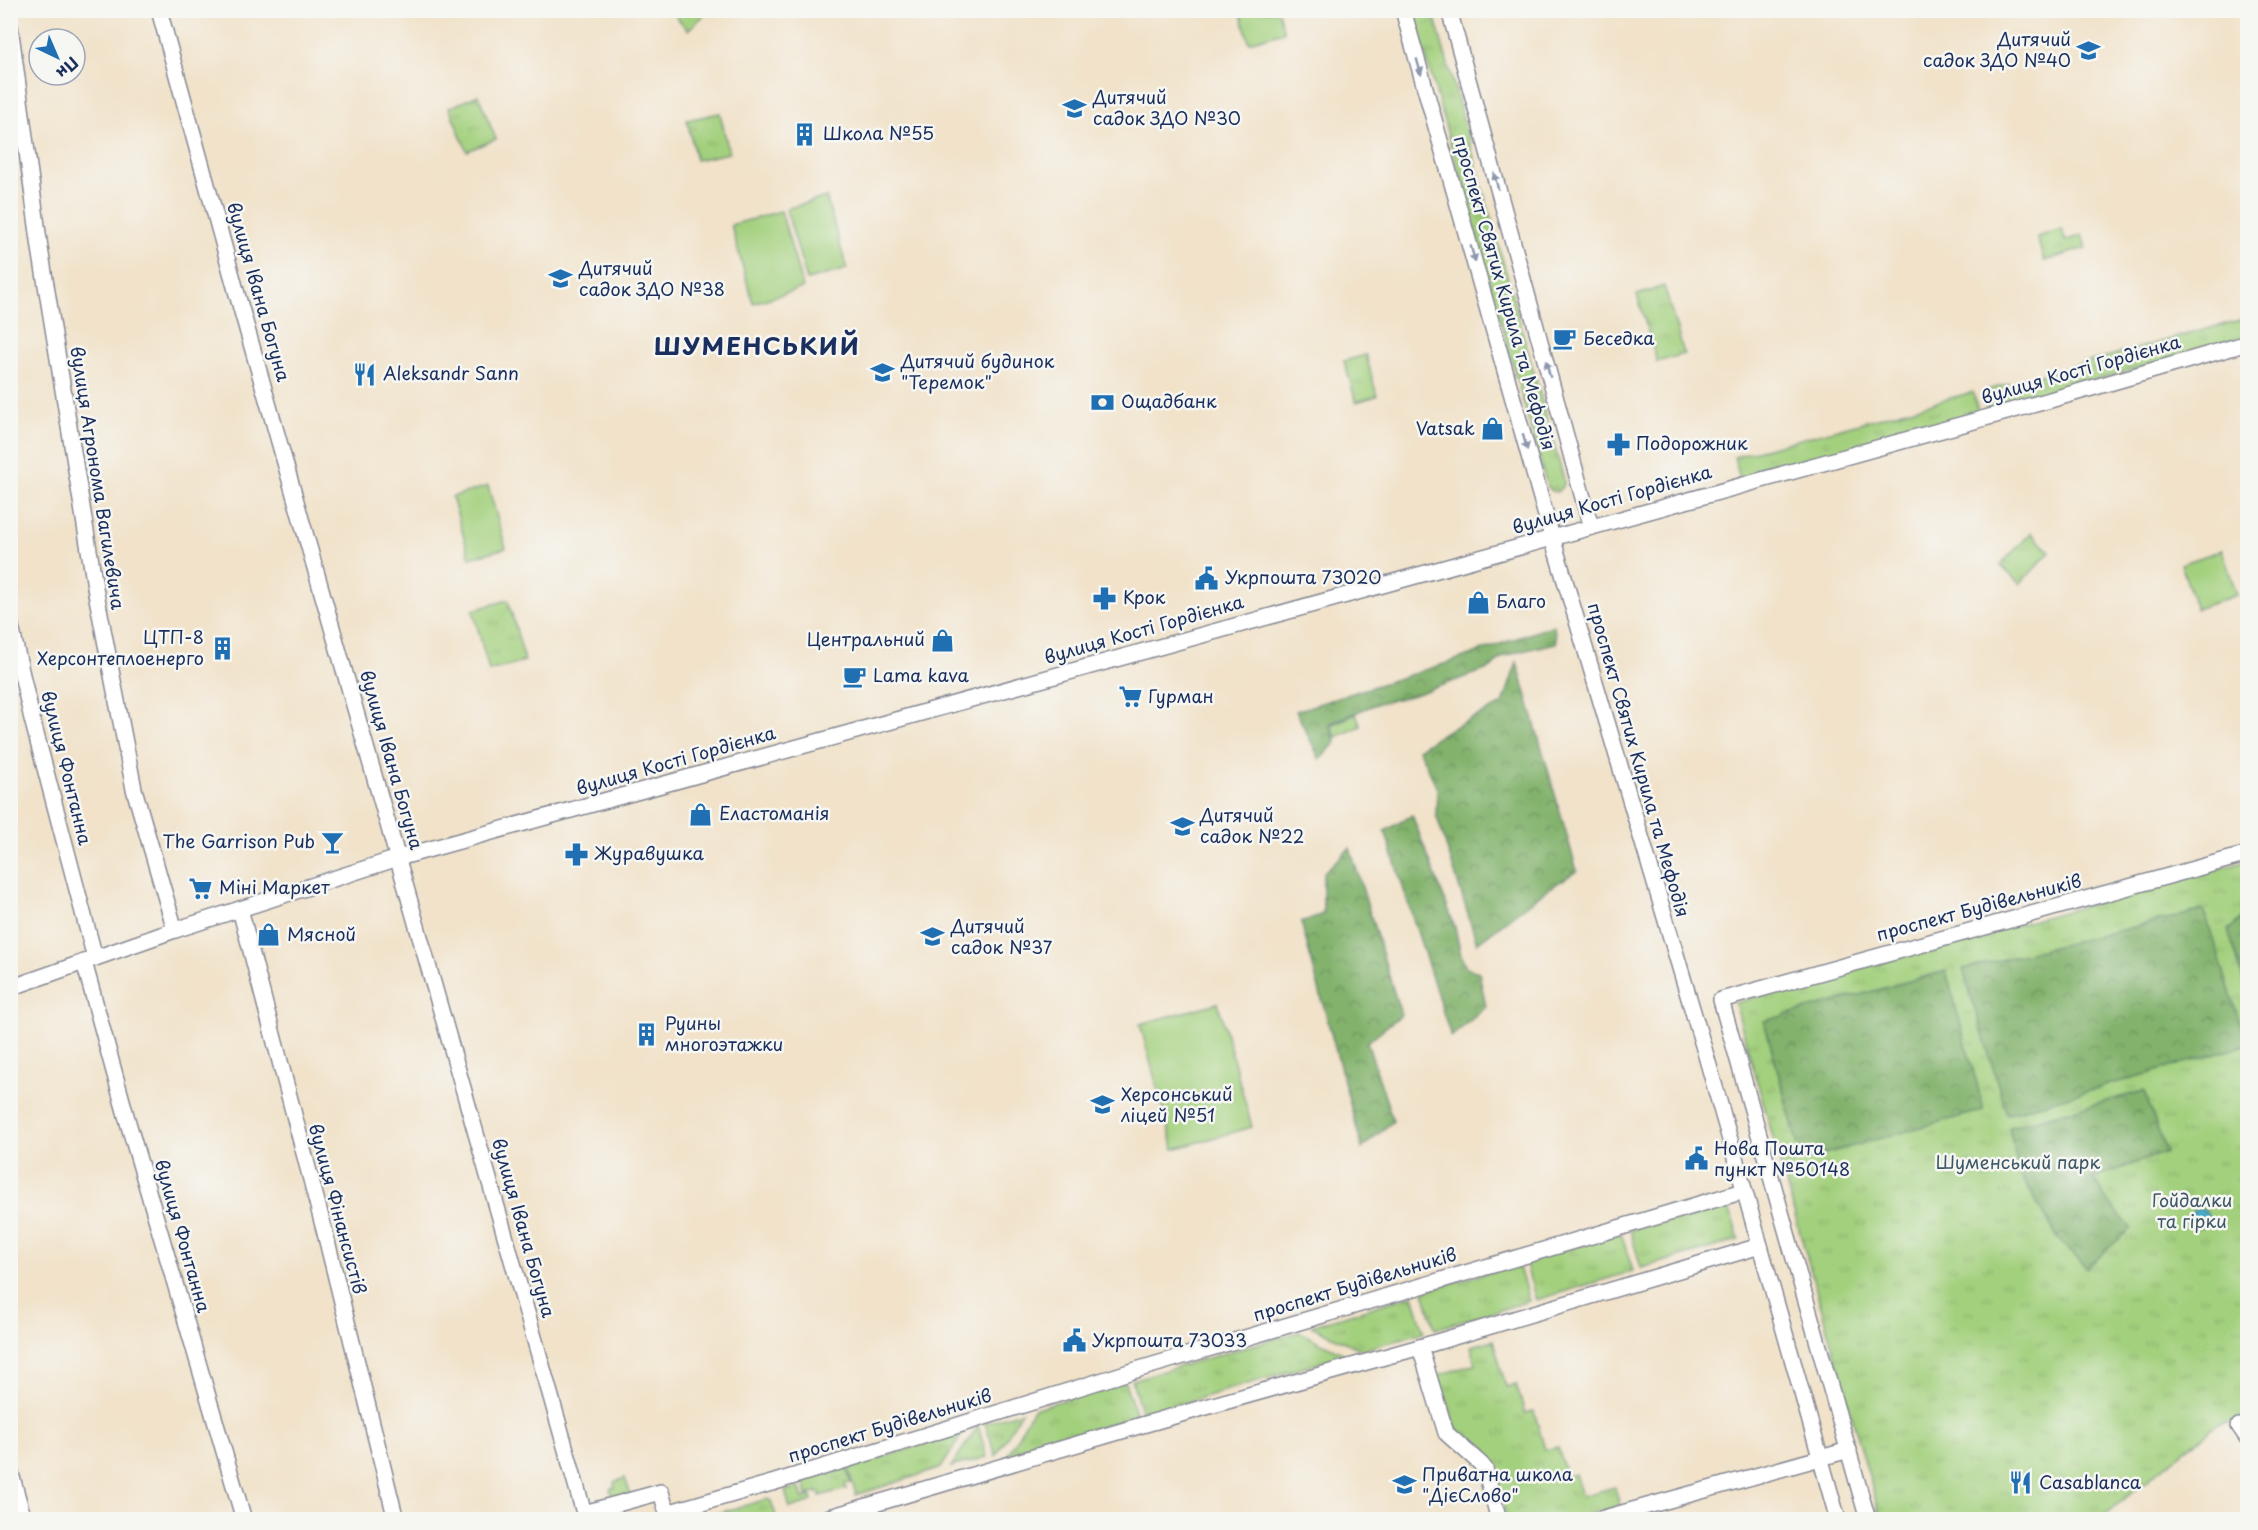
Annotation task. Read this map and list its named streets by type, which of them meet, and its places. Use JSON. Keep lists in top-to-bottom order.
{
  "streets": {
    "street": [
      "вулиця Івана Богуна",
      "проспект Святих Кирила та Мефодія",
      "вулиця Кості Гордієнка",
      "вулиця Агронома Вагилевича",
      "вулиця Фонтанна",
      "проспект Будівельників",
      "вулиця Фінансистів"
    ]
  },
  "crossings": [
    ["вулиця Івана Богуна", "вулиця Кості Гордієнка"],
    ["вулиця Івана Богуна", "проспект Будівельників"],
    ["проспект Святих Кирила та Мефодія", "вулиця Кості Гордієнка"],
    ["проспект Святих Кирила та Мефодія", "проспект Будівельників"],
    ["вулиця Кості Гордієнка", "вулиця Фінансистів"]
  ],
  "districts": ["ШУМЕНСЬКИЙ"],
  "parks": ["Шуменський парк", "Гойдалки та гірки"],
  "places": {
    "school or university": [
      "Дитячий садок ЗДО №40",
      "Дитячий садок ЗДО №30",
      "Дитячий садок ЗДО №38",
      "Дитячий будинок \"Теремок\"",
      "Дитячий садок №22",
      "Дитячий садок №37",
      "Херсонський ліцей №51",
      "Приватна школа \"ДієСлово\""
    ],
    "building": ["Школа №55", "ЦТП-8 Херсонтеплоенерго", "Руины многоэтажки"],
    "cafe": ["Беседка", "Lama kava"],
    "restaurant": ["Aleksandr Sann", "Casablanca"],
    "bank": ["Ощадбанк"],
    "shop": [
      "Vatsak",
      "Благо",
      "Центральний",
      "Еластоманія",
      "Мясной"
    ],
    "pharmacy": ["Подорожник", "Крок", "Журавушка"],
    "public building": ["Укрпошта 73020", "Нова Пошта пункт №50148", "Укрпошта 73033"],
    "supermarket": ["Гурман", "Міні Маркет"],
    "bar": ["The Garrison Pub"]
  },
  "north": "bottom right"
}
